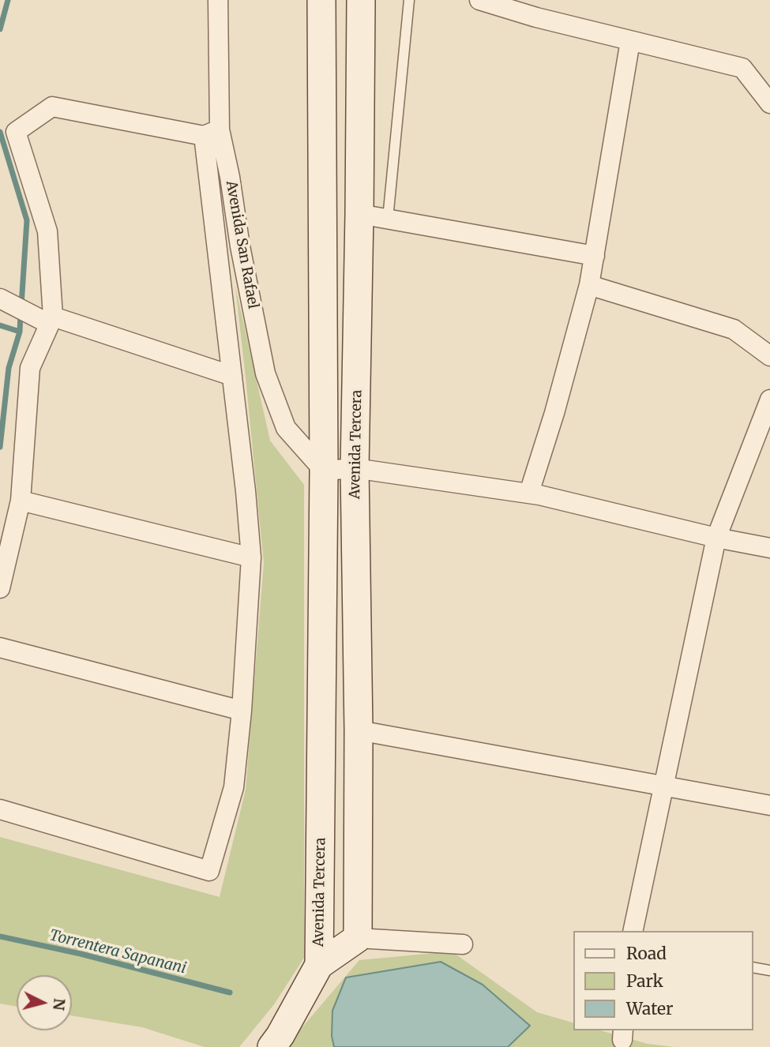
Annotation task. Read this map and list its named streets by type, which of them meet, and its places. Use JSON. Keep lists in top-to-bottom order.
{
  "streets": {
    "street": ["Avenida San Rafael", "Avenida Tercera"]
  },
  "crossings": [
    ["Avenida San Rafael", "Avenida Tercera"]
  ],
  "water": ["Torrentera Sapanani"],
  "legend": ["Road", "Park", "Water"],
  "north": "right"
}
